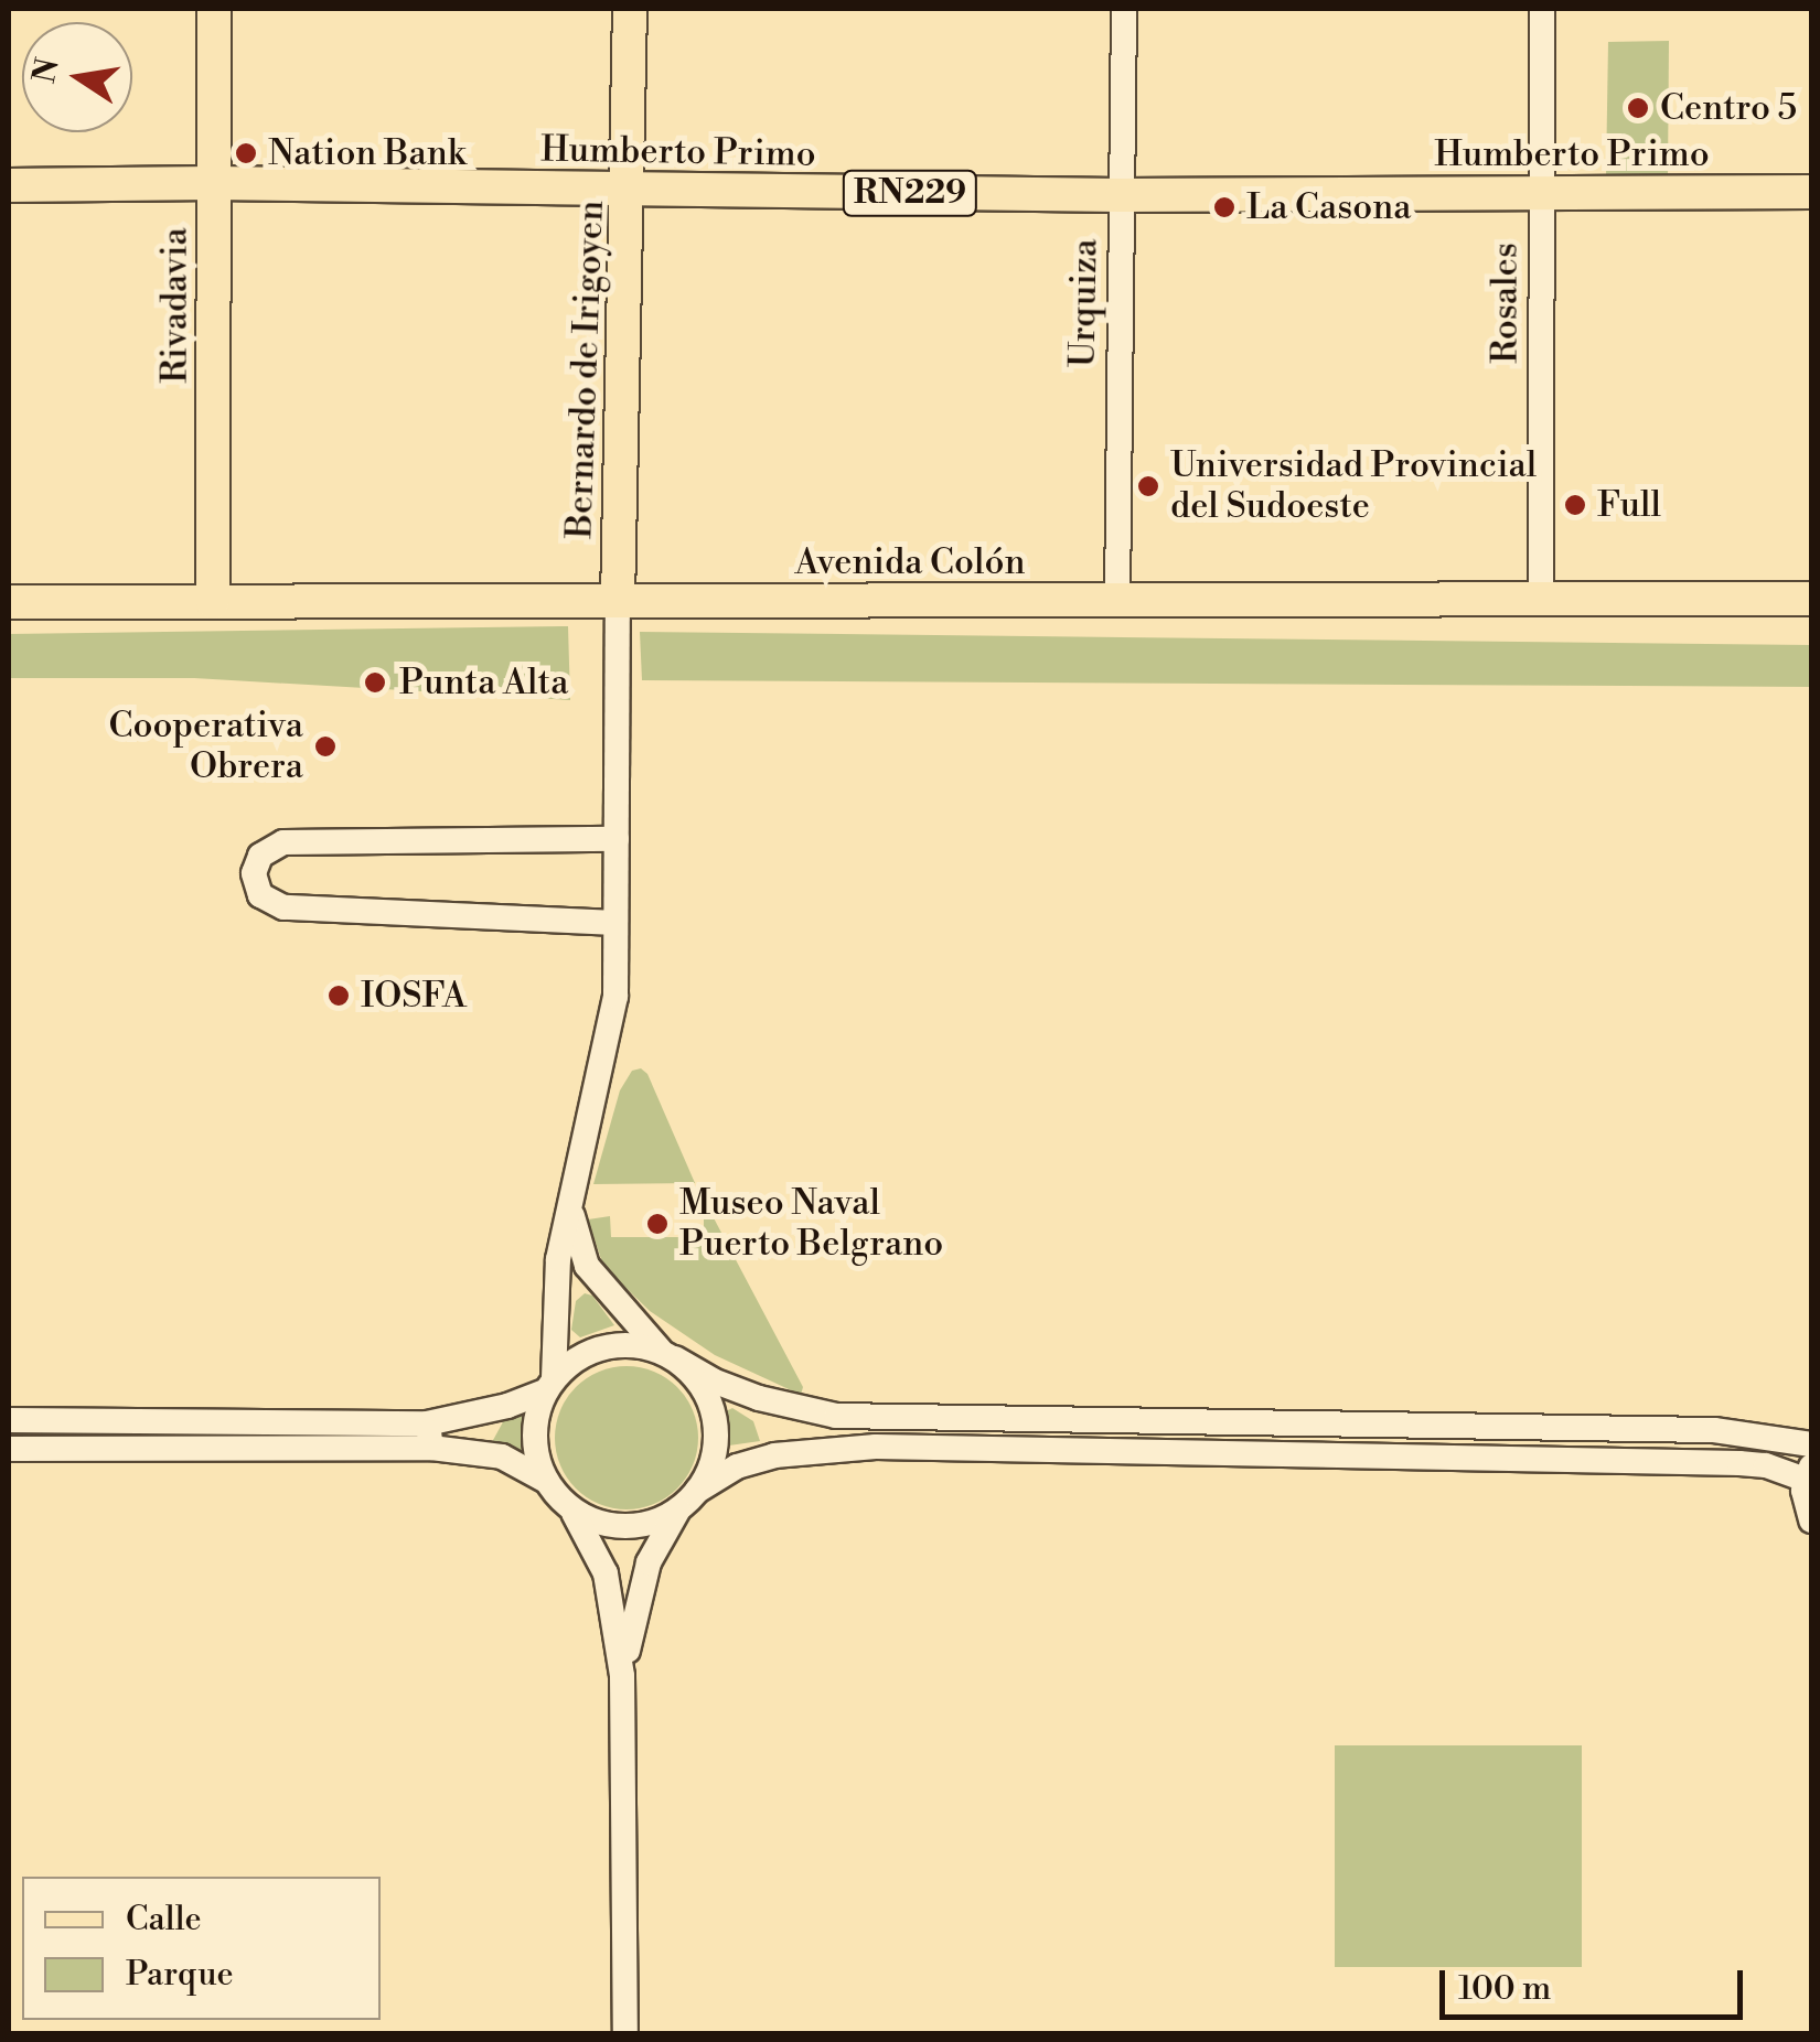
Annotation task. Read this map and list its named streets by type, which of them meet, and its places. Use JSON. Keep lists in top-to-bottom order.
{
  "streets": {
    "main road": [
      "Humberto Primo",
      "RN229",
      "Rivadavia",
      "Bernardo de Irigoyen",
      "Avenida Colón"
    ],
    "street": ["Urquiza", "Rosales"]
  },
  "crossings": [
    ["Humberto Primo", "Urquiza"],
    ["Humberto Primo", "Rosales"],
    ["Humberto Primo", "Rivadavia"],
    ["Humberto Primo", "Bernardo de Irigoyen"],
    ["Urquiza", "Avenida Colón"],
    ["Rosales", "Avenida Colón"],
    ["Rivadavia", "Avenida Colón"],
    ["Bernardo de Irigoyen", "Avenida Colón"]
  ],
  "places": [
    "Centro 5",
    "Nation Bank",
    "La Casona",
    "Universidad Provincial del Sudoeste",
    "Full",
    "Punta Alta",
    "Cooperativa Obrera",
    "IOSFA",
    "Museo Naval Puerto Belgrano"
  ],
  "legend": ["Calle", "Parque"],
  "scale_bar": "100 m",
  "north": "left"
}
